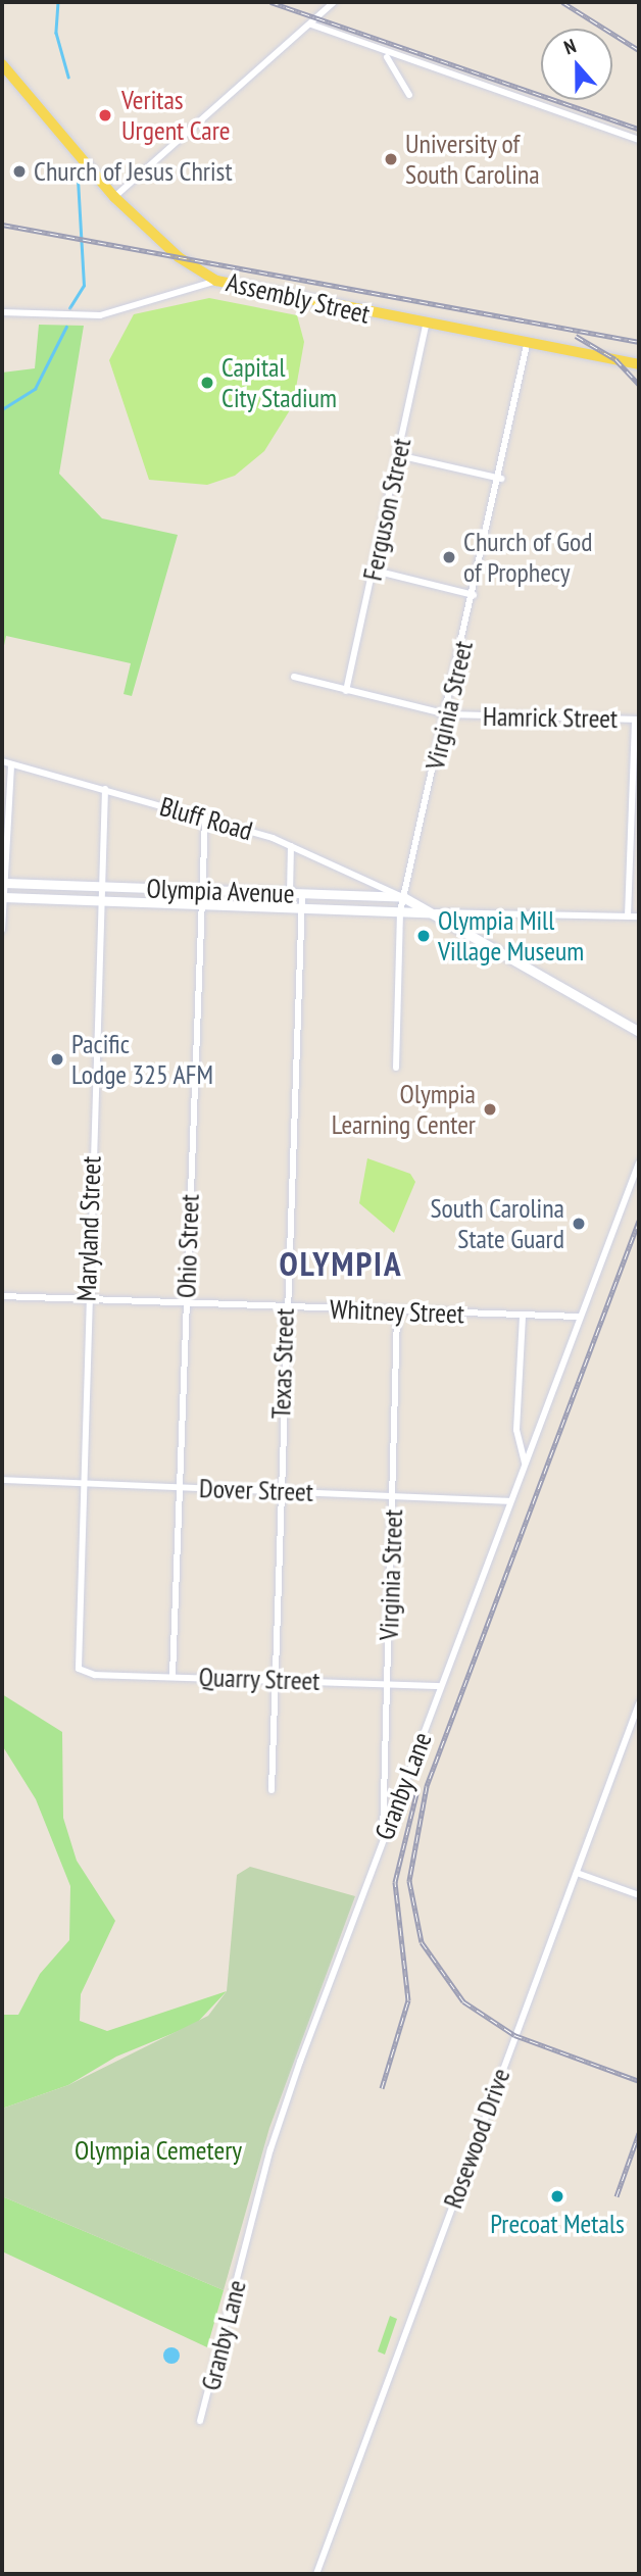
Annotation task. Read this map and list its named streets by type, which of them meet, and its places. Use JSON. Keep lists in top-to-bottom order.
{
  "streets": {
    "main road": ["Assembly Street", "Olympia Avenue"],
    "street": [
      "Ferguson Street",
      "Virginia Street",
      "Hamrick Street",
      "Bluff Road",
      "Maryland Street",
      "Ohio Street",
      "Whitney Street",
      "Texas Street",
      "Dover Street",
      "Quarry Street",
      "Granby Lane",
      "Rosewood Drive"
    ]
  },
  "crossings": [
    ["Assembly Street", "Ferguson Street"],
    ["Assembly Street", "Virginia Street"],
    ["Ferguson Street", "Hamrick Street"],
    ["Virginia Street", "Hamrick Street"],
    ["Virginia Street", "Bluff Road"],
    ["Virginia Street", "Olympia Avenue"],
    ["Virginia Street", "Whitney Street"],
    ["Virginia Street", "Dover Street"],
    ["Virginia Street", "Quarry Street"],
    ["Virginia Street", "Granby Lane"],
    ["Bluff Road", "Olympia Avenue"],
    ["Bluff Road", "Maryland Street"],
    ["Bluff Road", "Ohio Street"],
    ["Olympia Avenue", "Maryland Street"],
    ["Olympia Avenue", "Ohio Street"],
    ["Olympia Avenue", "Texas Street"],
    ["Maryland Street", "Whitney Street"],
    ["Maryland Street", "Dover Street"],
    ["Maryland Street", "Quarry Street"],
    ["Ohio Street", "Whitney Street"],
    ["Ohio Street", "Dover Street"],
    ["Ohio Street", "Quarry Street"],
    ["Whitney Street", "Texas Street"],
    ["Whitney Street", "Granby Lane"],
    ["Texas Street", "Dover Street"],
    ["Texas Street", "Quarry Street"],
    ["Dover Street", "Granby Lane"],
    ["Quarry Street", "Granby Lane"]
  ],
  "districts": ["OLYMPIA"],
  "parks": ["Olympia Cemetery"],
  "places": [
    "Veritas Urgent Care",
    "University of South Carolina",
    "Church of Jesus Christ",
    "Capital City Stadium",
    "Church of God of Prophecy",
    "Olympia Mill Village Museum",
    "Pacific Lodge 325 AFM",
    "Olympia Learning Center",
    "South Carolina State Guard",
    "Precoat Metals"
  ],
  "north": "top"
}
